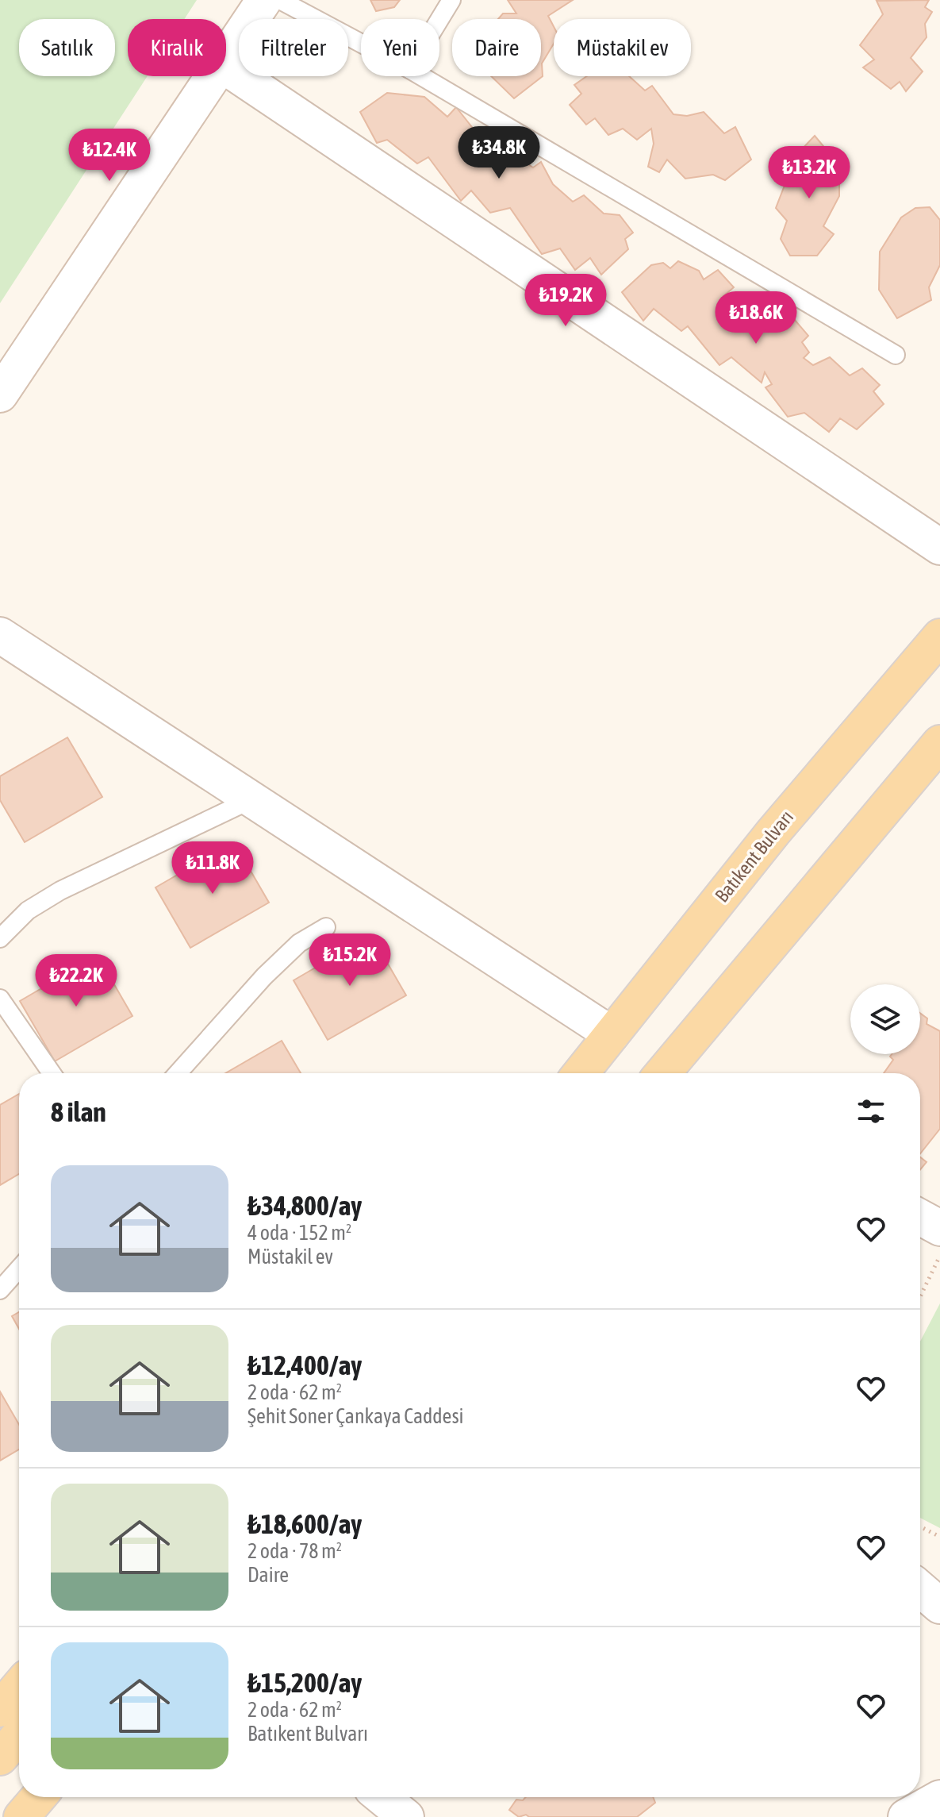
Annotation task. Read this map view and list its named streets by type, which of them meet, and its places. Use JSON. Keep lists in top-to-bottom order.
{
  "streets": {
    "main road": ["Batıkent Bulvarı"]
  },
  "page": {
    "chip": [
      "Satılık",
      "Kiralık",
      "Filtreler",
      "Yeni",
      "Daire",
      "Müstakil ev"
    ],
    "price": [
      "₺34.8K",
      "₺12.4K",
      "₺13.2K",
      "₺19.2K",
      "₺18.6K",
      "₺11.8K",
      "₺15.2K",
      "₺22.2K"
    ],
    "heading": "8 ilan",
    "list": [
      {
        "name": "₺34,800/ay",
        "note": "4 oda · 152 m² · Müstakil ev"
      },
      {
        "name": "₺12,400/ay",
        "note": "2 oda · 62 m² · Şehit Soner Çankaya Caddesi"
      },
      {
        "name": "₺18,600/ay",
        "note": "2 oda · 78 m² · Daire"
      },
      {
        "name": "₺15,200/ay",
        "note": "2 oda · 62 m² · Batıkent Bulvarı"
      }
    ]
  }
}
